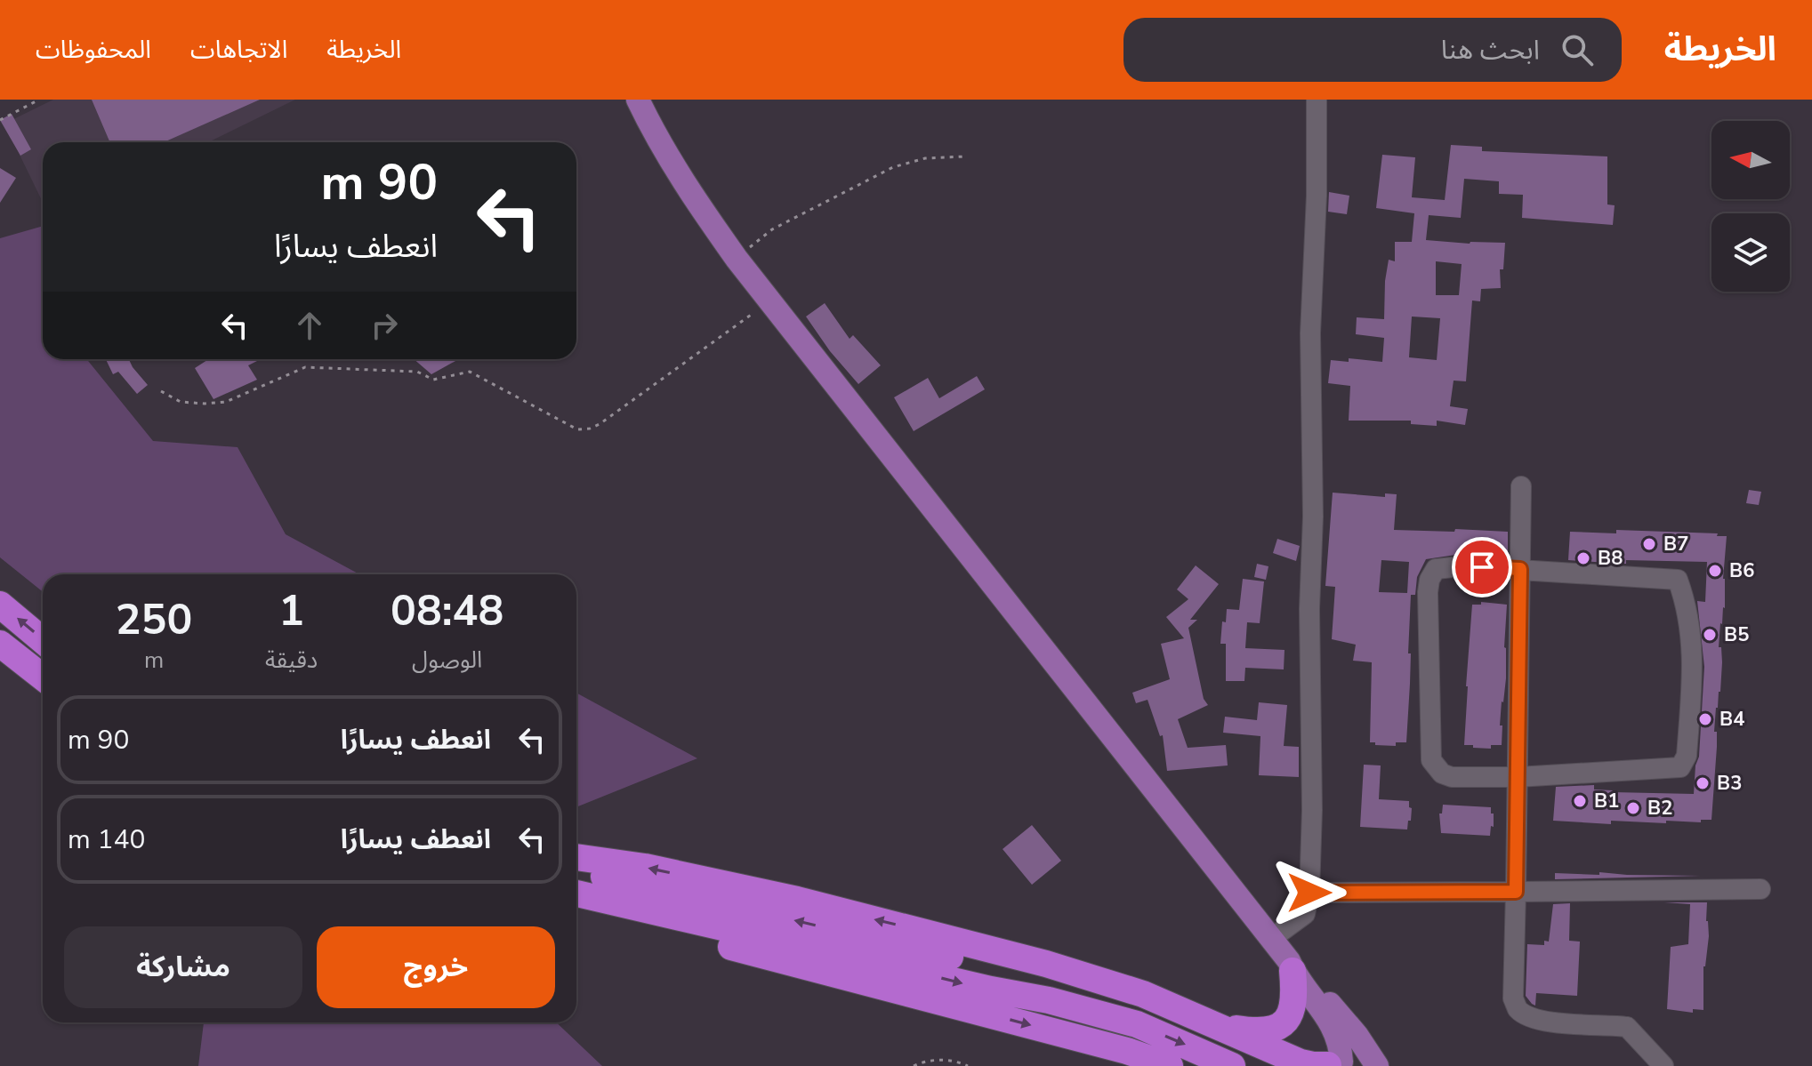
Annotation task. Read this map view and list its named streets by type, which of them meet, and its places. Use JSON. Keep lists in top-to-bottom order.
{
  "places": [
    "B7",
    "B8",
    "B6",
    "B5",
    "B4",
    "B3",
    "B1",
    "B2"
  ],
  "north": "left",
  "page": {
    "header": "الخريطة",
    "search": "ابحث هنا",
    "nav": ["الخريطة", "الاتجاهات", "المحفوظات"],
    "turn": ["90 m", "انعطف يسارًا"],
    "eta": [
      "08:48",
      "الوصول",
      "1",
      "دقيقة",
      "250",
      "m"
    ],
    "list": [
      {
        "name": "انعطف يسارًا",
        "value": "90 m"
      },
      {
        "name": "انعطف يسارًا",
        "value": "140 m"
      }
    ],
    "buttons": ["خروج", "مشاركة"]
  }
}
